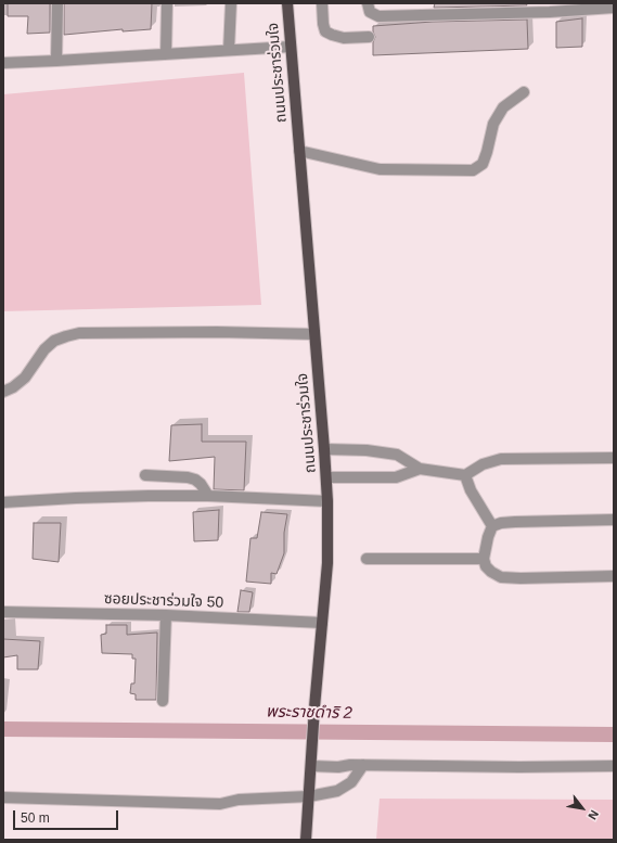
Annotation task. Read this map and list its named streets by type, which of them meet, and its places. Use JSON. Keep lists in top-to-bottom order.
{
  "streets": {
    "main road": ["ถนนประชาร่วมใจ"],
    "street": ["ซอยประชาร่วมใจ 50"]
  },
  "crossings": [
    ["ถนนประชาร่วมใจ", "ซอยประชาร่วมใจ 50"]
  ],
  "water": ["พระราชดำริ 2"],
  "scale_bar": "50 m",
  "north": "bottom right"
}
